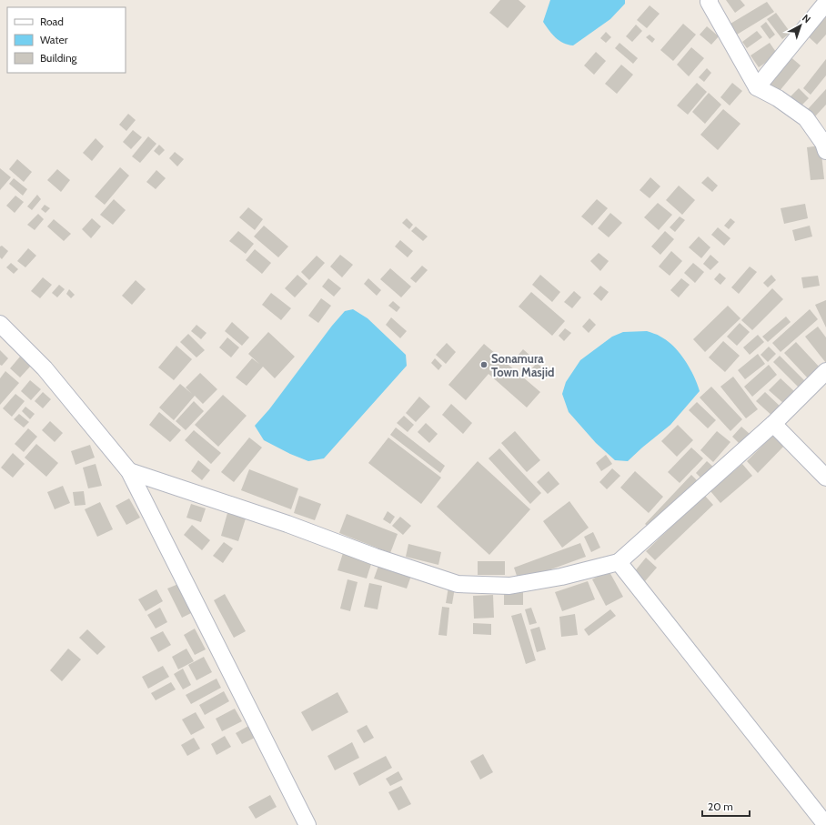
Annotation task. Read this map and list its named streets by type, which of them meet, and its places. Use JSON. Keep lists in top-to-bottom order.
{
  "places": ["Sonamura Town Masjid"],
  "legend": ["Road", "Water", "Building"],
  "scale_bar": "20 m",
  "north": "top right"
}
